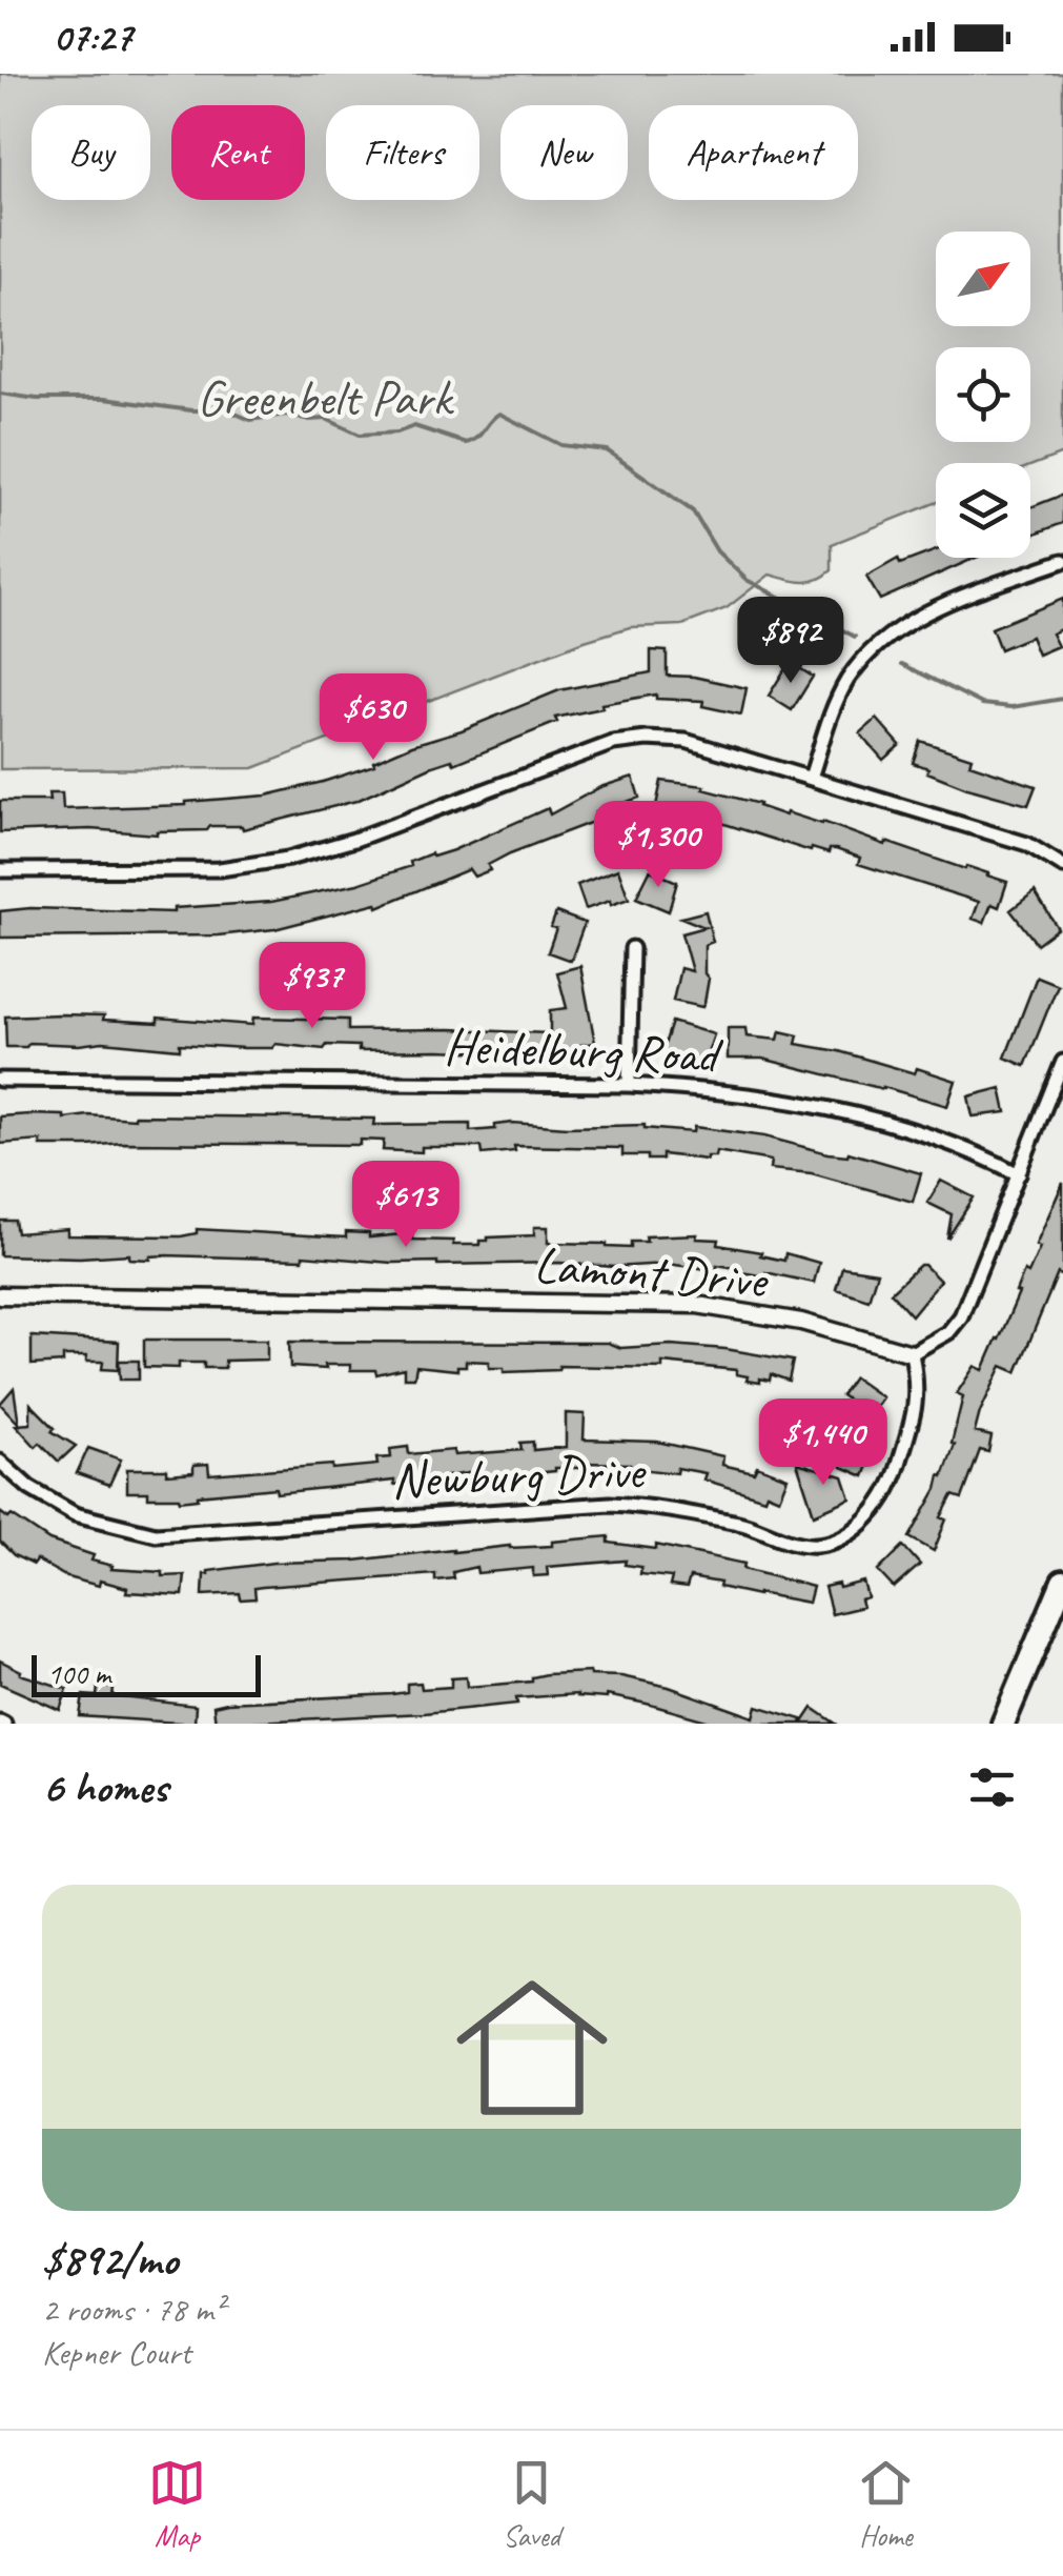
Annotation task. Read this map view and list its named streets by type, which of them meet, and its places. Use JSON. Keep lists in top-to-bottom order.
{
  "streets": {
    "street": ["Heidelburg Road", "Lamont Drive", "Newburg Drive"]
  },
  "crossings": [
    ["Lamont Drive", "Newburg Drive"]
  ],
  "parks": ["Greenbelt Park"],
  "scale_bar": "100 m",
  "north": "top right",
  "page": {
    "status": "07:27",
    "chip": [
      "Buy",
      "Rent",
      "Filters",
      "New",
      "Apartment"
    ],
    "price": [
      "$892",
      "$630",
      "$1,300",
      "$937",
      "$613",
      "$1,440"
    ],
    "scale": "100 m",
    "heading": "6 homes",
    "list": [
      {
        "name": "$892/mo",
        "note": "2 rooms · 78 m² · Kepner Court"
      }
    ],
    "tabs": ["Map", "Saved", "Home"]
  }
}
